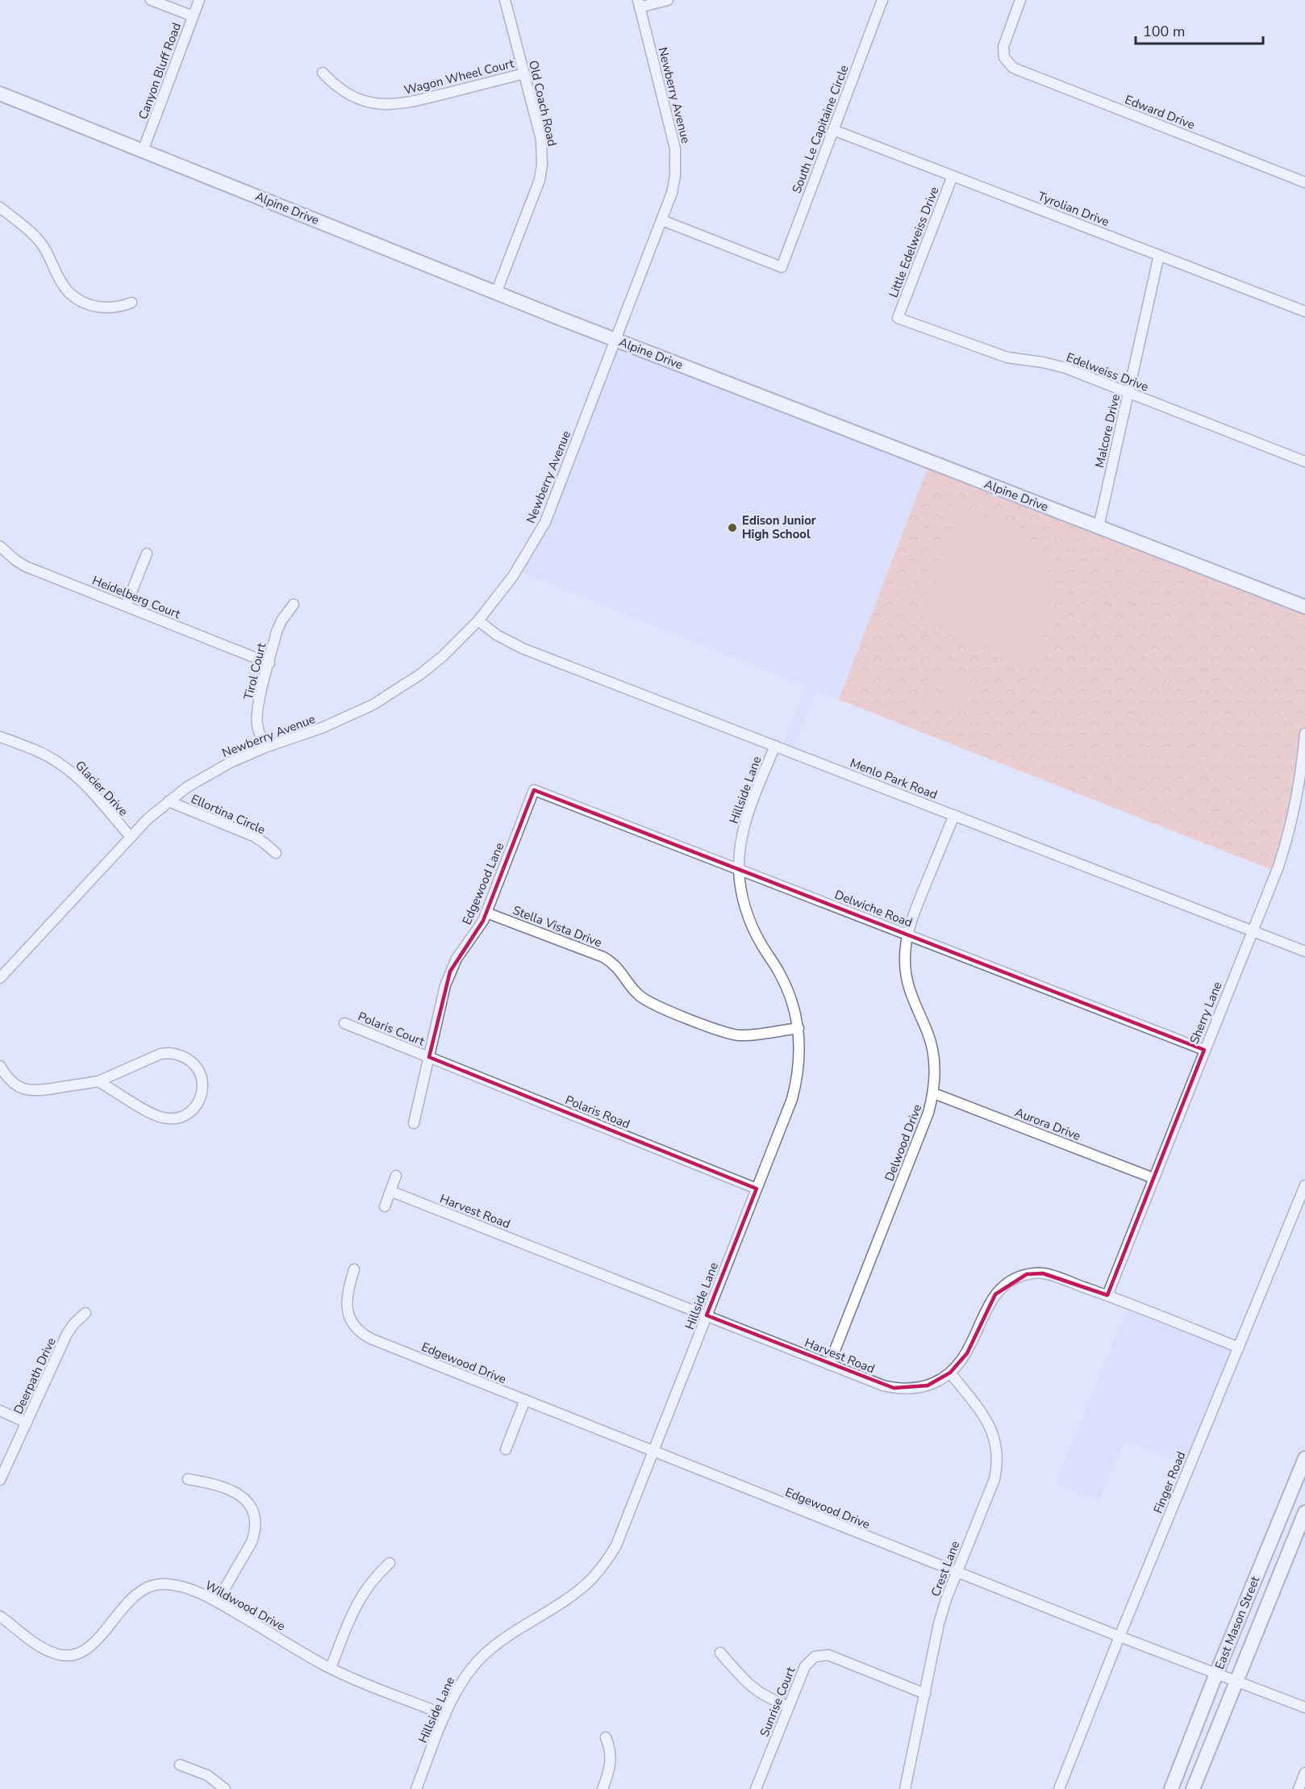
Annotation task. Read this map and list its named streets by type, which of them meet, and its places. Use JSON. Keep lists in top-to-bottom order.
{
  "streets": {
    "street": [
      "Canyon Bluff Road",
      "Wagon Wheel Court",
      "Newberry Avenue",
      "Old Coach Road",
      "Edward Drive",
      "South Le Capitaine Circle",
      "Alpine Drive",
      "Tyrolian Drive",
      "Little Edelweiss Drive",
      "Edelweiss Drive",
      "Malcore Drive",
      "Heidelberg Court",
      "Tirol Court",
      "Menlo Park Road",
      "Glacier Drive",
      "Hillside Lane",
      "Ellortina Circle",
      "Edgewood Lane",
      "Delwiche Road",
      "Stella Vista Drive",
      "Sherry Lane",
      "Polaris Court",
      "Polaris Road",
      "Aurora Drive",
      "Delwood Drive",
      "Harvest Road",
      "Edgewood Drive",
      "Deerpath Drive",
      "Finger Road",
      "Crest Lane",
      "Wildwood Drive",
      "East Mason Street",
      "Sunrise Court"
    ]
  },
  "crossings": [
    ["Canyon Bluff Road", "Alpine Drive"],
    ["Wagon Wheel Court", "Old Coach Road"],
    ["Newberry Avenue", "South Le Capitaine Circle"],
    ["Newberry Avenue", "Alpine Drive"],
    ["Newberry Avenue", "Tirol Court"],
    ["Newberry Avenue", "Menlo Park Road"],
    ["Newberry Avenue", "Glacier Drive"],
    ["Newberry Avenue", "Ellortina Circle"],
    ["Old Coach Road", "Alpine Drive"],
    ["South Le Capitaine Circle", "Tyrolian Drive"],
    ["Alpine Drive", "Malcore Drive"],
    ["Tyrolian Drive", "Little Edelweiss Drive"],
    ["Tyrolian Drive", "Malcore Drive"],
    ["Little Edelweiss Drive", "Edelweiss Drive"],
    ["Edelweiss Drive", "Malcore Drive"],
    ["Heidelberg Court", "Tirol Court"],
    ["Menlo Park Road", "Hillside Lane"],
    ["Menlo Park Road", "Sherry Lane"],
    ["Menlo Park Road", "Delwood Drive"],
    ["Hillside Lane", "Delwiche Road"],
    ["Hillside Lane", "Stella Vista Drive"],
    ["Hillside Lane", "Polaris Road"],
    ["Hillside Lane", "Harvest Road"],
    ["Hillside Lane", "Edgewood Drive"],
    ["Hillside Lane", "Wildwood Drive"],
    ["Edgewood Lane", "Delwiche Road"],
    ["Edgewood Lane", "Stella Vista Drive"],
    ["Edgewood Lane", "Polaris Court"],
    ["Edgewood Lane", "Polaris Road"],
    ["Delwiche Road", "Sherry Lane"],
    ["Delwiche Road", "Delwood Drive"],
    ["Sherry Lane", "Aurora Drive"],
    ["Sherry Lane", "Harvest Road"],
    ["Polaris Court", "Polaris Road"],
    ["Aurora Drive", "Delwood Drive"],
    ["Delwood Drive", "Harvest Road"],
    ["Harvest Road", "Finger Road"],
    ["Harvest Road", "Crest Lane"],
    ["Edgewood Drive", "Finger Road"],
    ["Edgewood Drive", "Crest Lane"],
    ["Edgewood Drive", "East Mason Street"],
    ["Crest Lane", "Sunrise Court"]
  ],
  "places": ["Edison Junior High School"],
  "scale_bar": "100 m"
}
